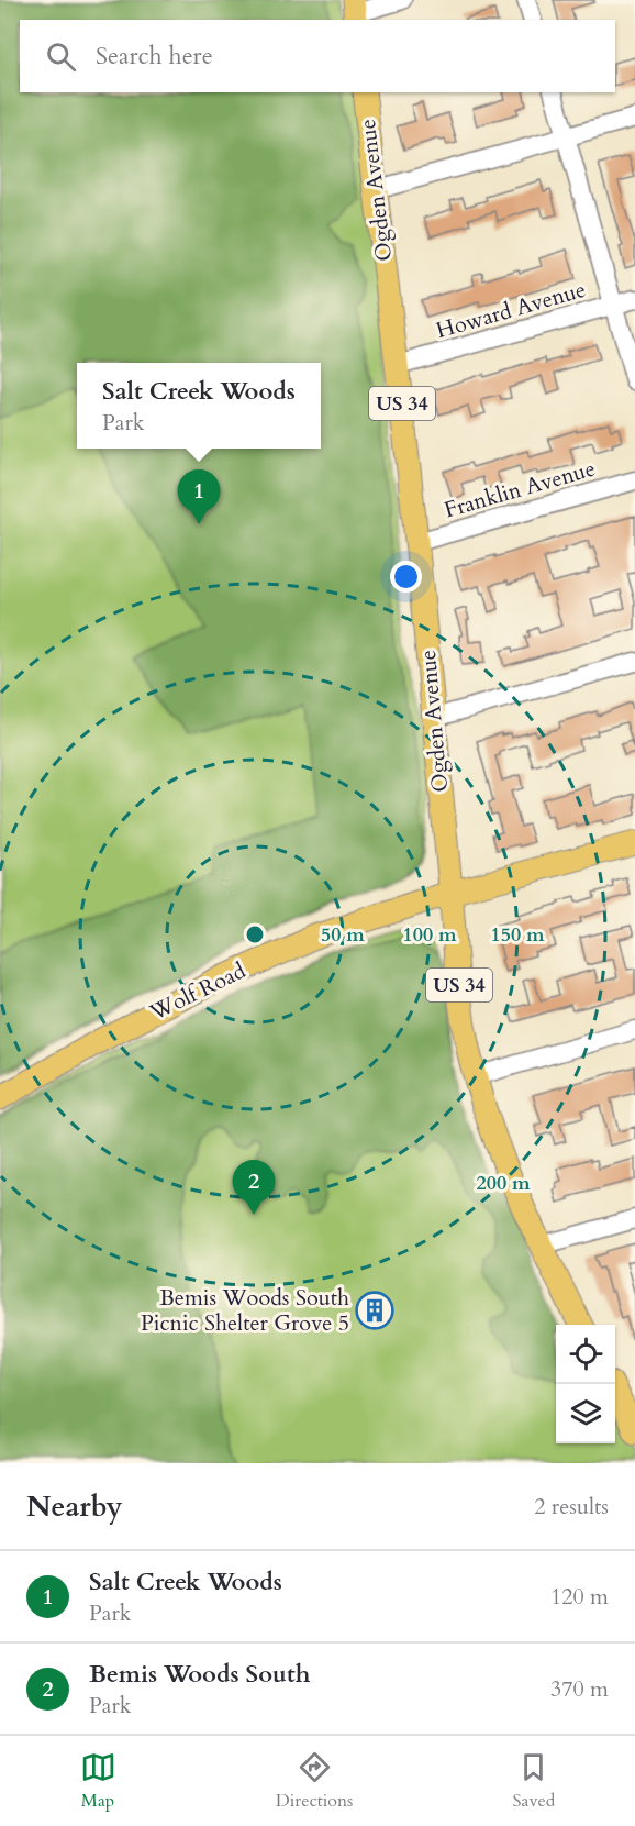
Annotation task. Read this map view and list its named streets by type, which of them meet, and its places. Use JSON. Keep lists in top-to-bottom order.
{
  "streets": {
    "main road": ["Ogden Avenue", "US 34", "Wolf Road"],
    "street": ["Howard Avenue", "Franklin Avenue"]
  },
  "crossings": [
    ["Ogden Avenue", "Howard Avenue"],
    ["Ogden Avenue", "Franklin Avenue"],
    ["Ogden Avenue", "Wolf Road"]
  ],
  "places": {
    "building": ["Bemis Woods South Picnic Shelter Grove 5"]
  },
  "page": {
    "search": "Search here",
    "popup": ["Salt Creek Woods", "Park"],
    "pins": ["1", "2"],
    "heading": ["Nearby", "2 results"],
    "list": [
      {
        "mark": "1",
        "name": "Salt Creek Woods",
        "note": "Park",
        "value": "120 m"
      },
      {
        "mark": "2",
        "name": "Bemis Woods South",
        "note": "Park",
        "value": "370 m"
      }
    ],
    "nav": ["Map", "Directions", "Saved"]
  },
  "rings": [
    "50 m",
    "100 m",
    "150 m",
    "200 m"
  ]
}
